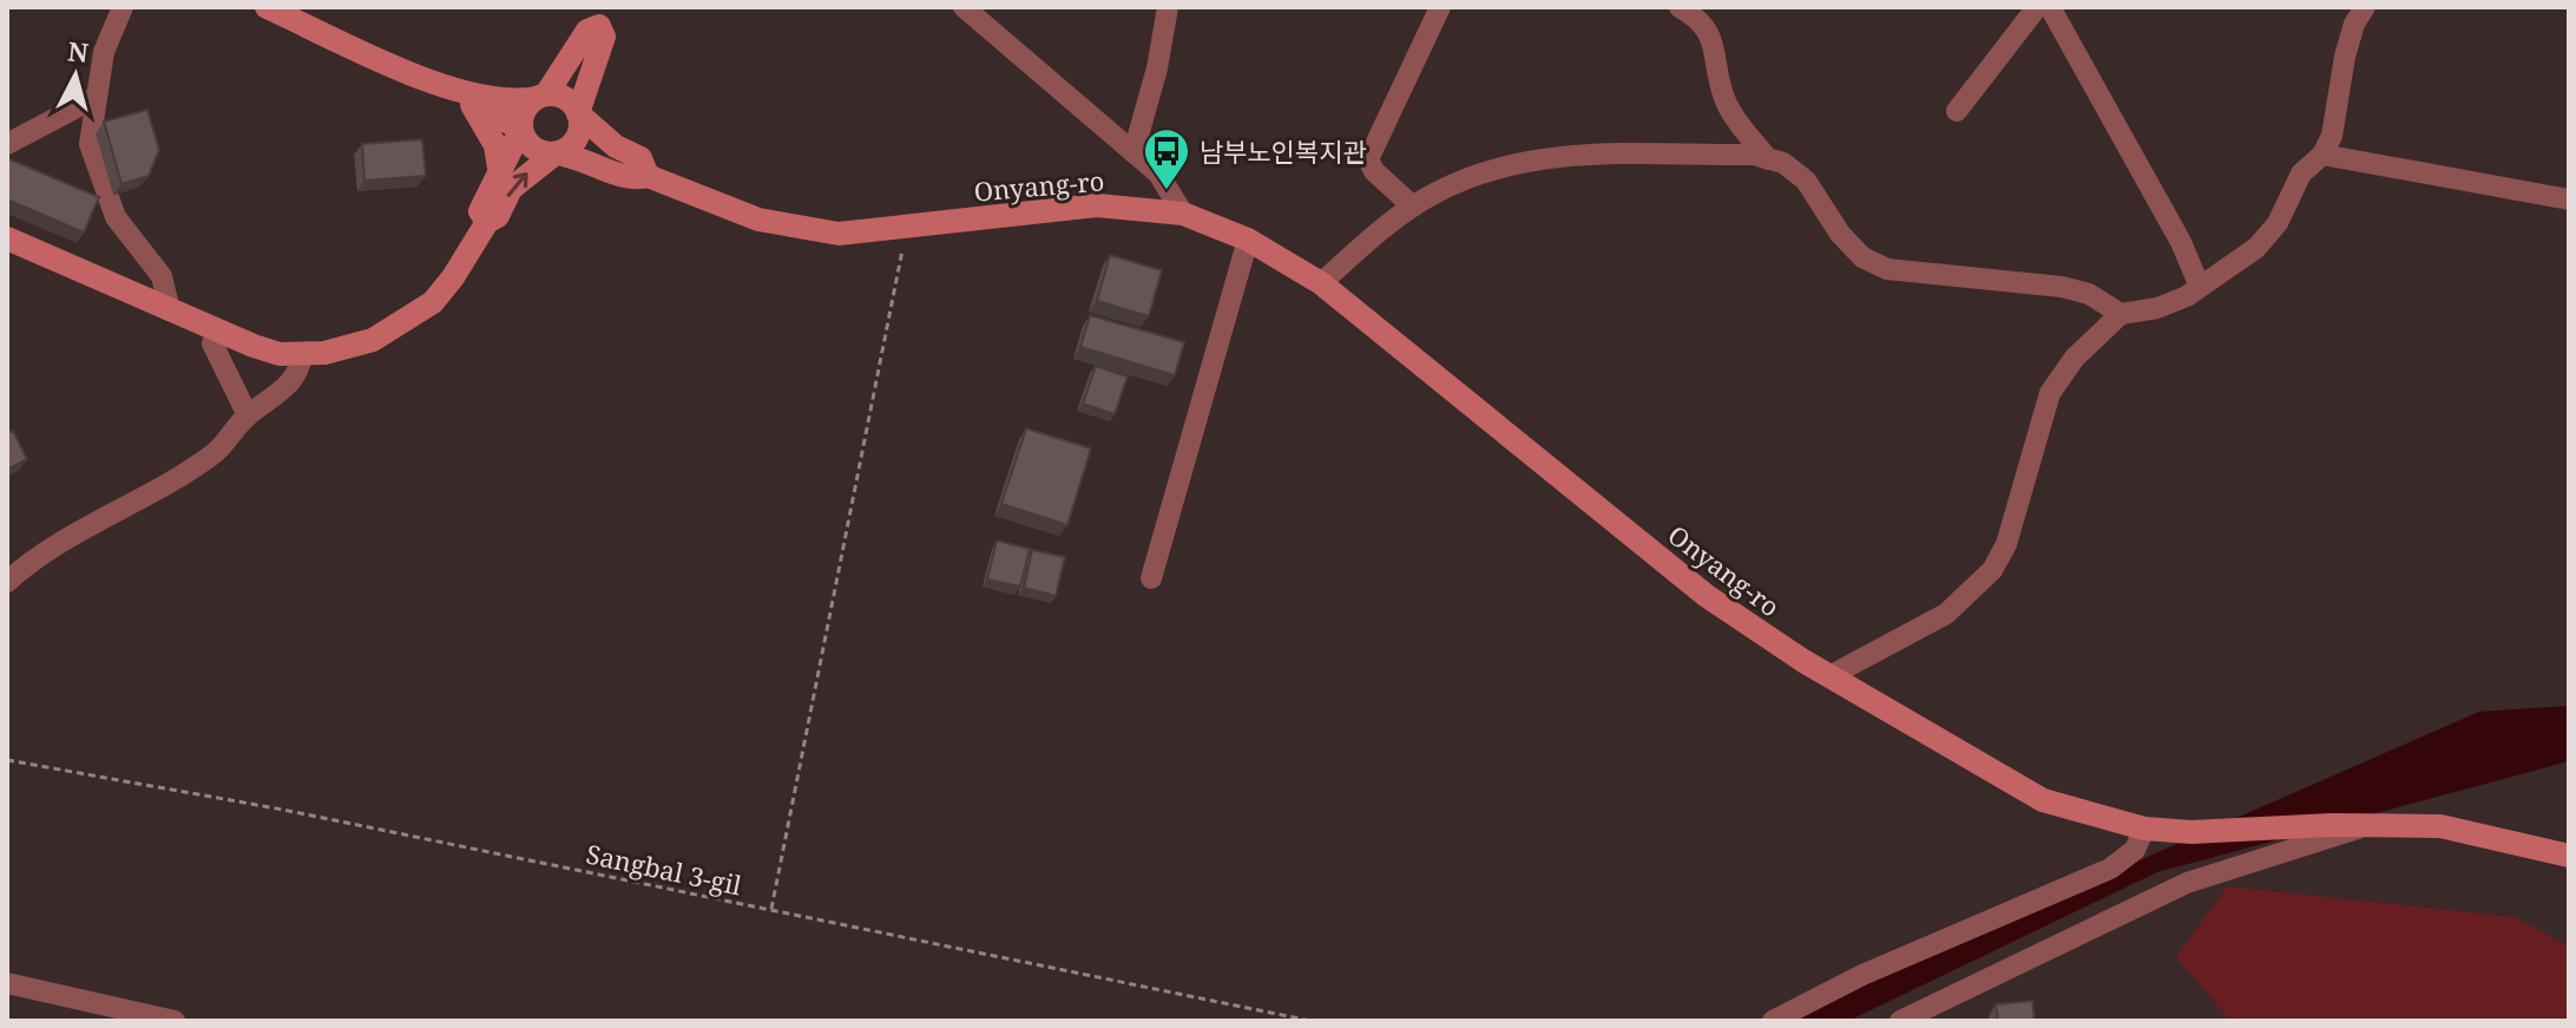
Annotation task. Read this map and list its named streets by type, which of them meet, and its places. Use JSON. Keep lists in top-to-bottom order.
{
  "streets": {
    "main road": ["Onyang-ro"],
    "path": ["Sangbal 3-gil"]
  },
  "places": {
    "bus stop": ["남부노인복지관"]
  },
  "north": "top"
}
